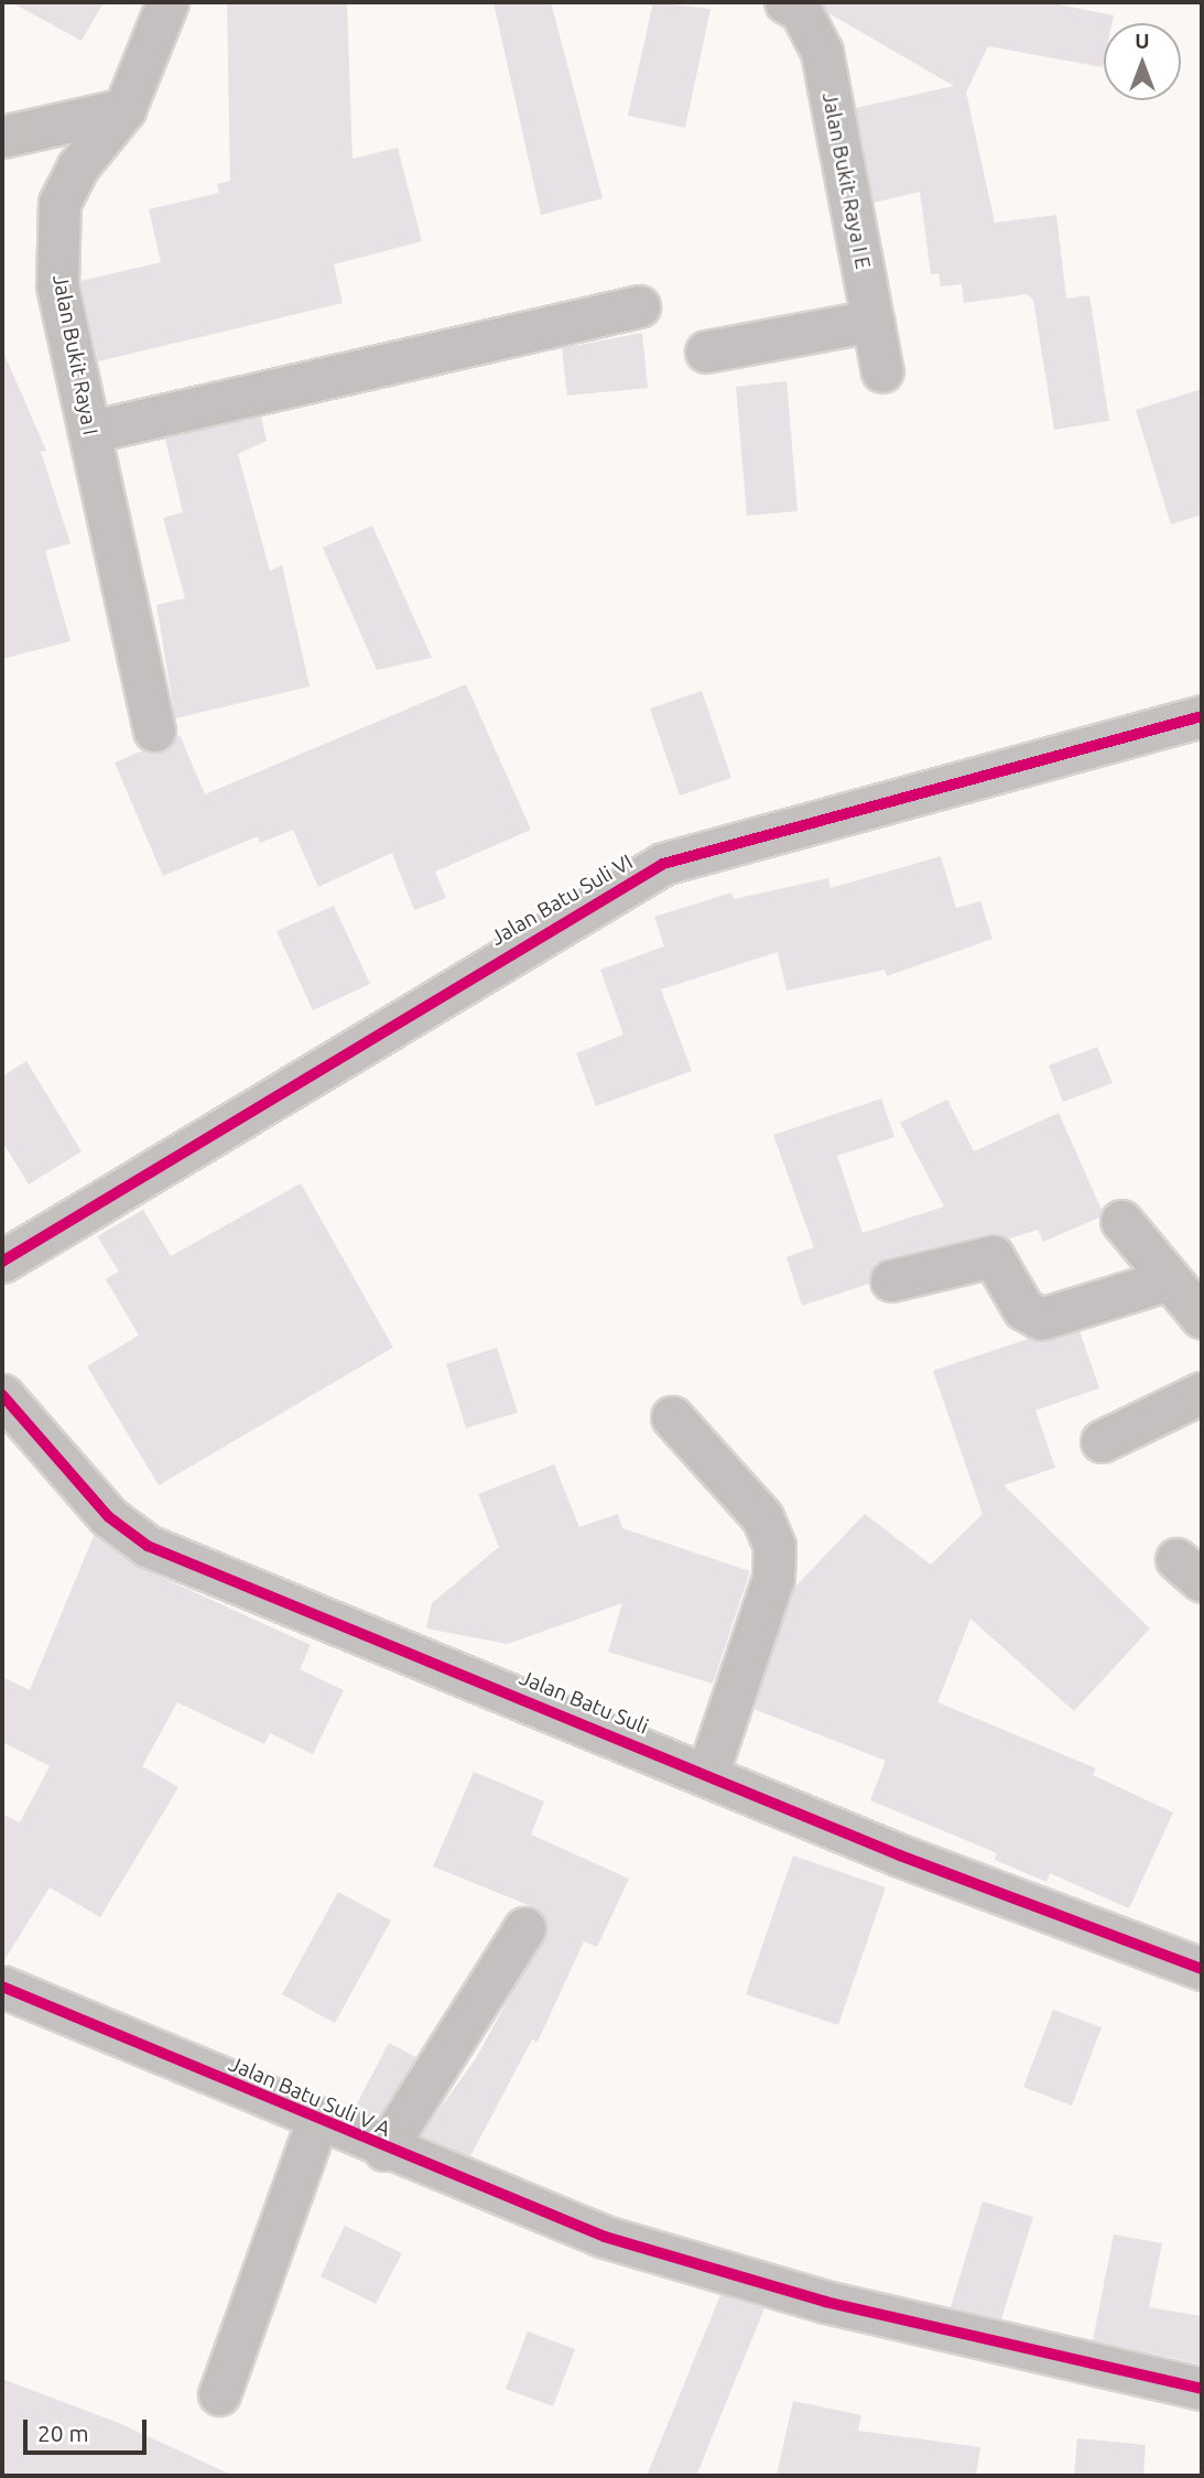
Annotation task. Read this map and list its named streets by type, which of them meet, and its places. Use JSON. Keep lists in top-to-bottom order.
{
  "streets": {
    "street": [
      "Jalan Bukit Raya I E",
      "Jalan Bukit Raya I",
      "Jalan Batu Suli VI",
      "Jalan Batu Suli",
      "Jalan Batu Suli V A"
    ]
  },
  "scale_bar": "20 m",
  "north": "top"
}
